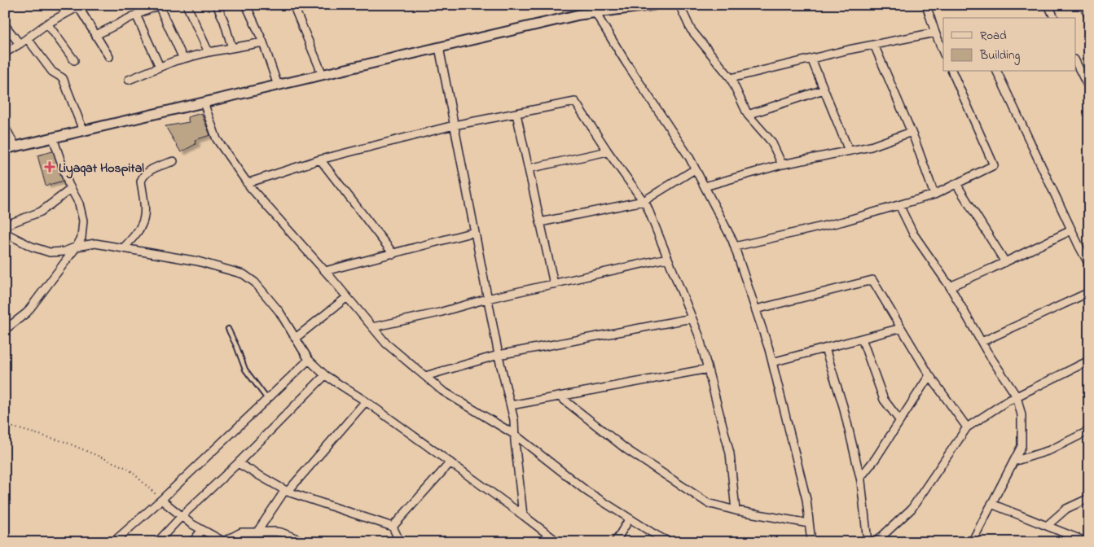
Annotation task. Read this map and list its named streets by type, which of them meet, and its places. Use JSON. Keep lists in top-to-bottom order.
{
  "places": {
    "health": ["Liyaqat Hospital"]
  },
  "legend": ["Road", "Building"]
}
